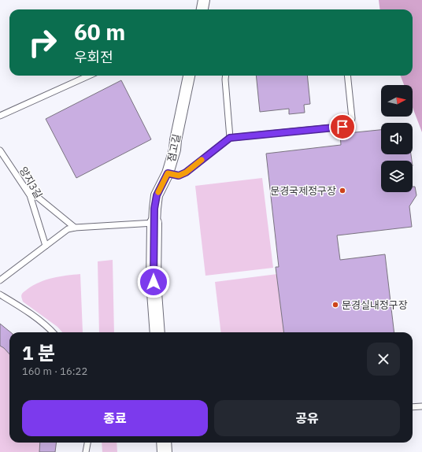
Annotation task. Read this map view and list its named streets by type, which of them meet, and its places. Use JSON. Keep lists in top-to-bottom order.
{
  "streets": {
    "street": ["점고길"],
    "lane": ["양지3길"]
  },
  "places": ["문경국제정구장", "문경실내정구장"],
  "north": "right",
  "page": {
    "turn": ["60 m", "우회전"],
    "heading": ["1 분", "160 m · 16:22"],
    "buttons": ["종료", "공유"]
  }
}
